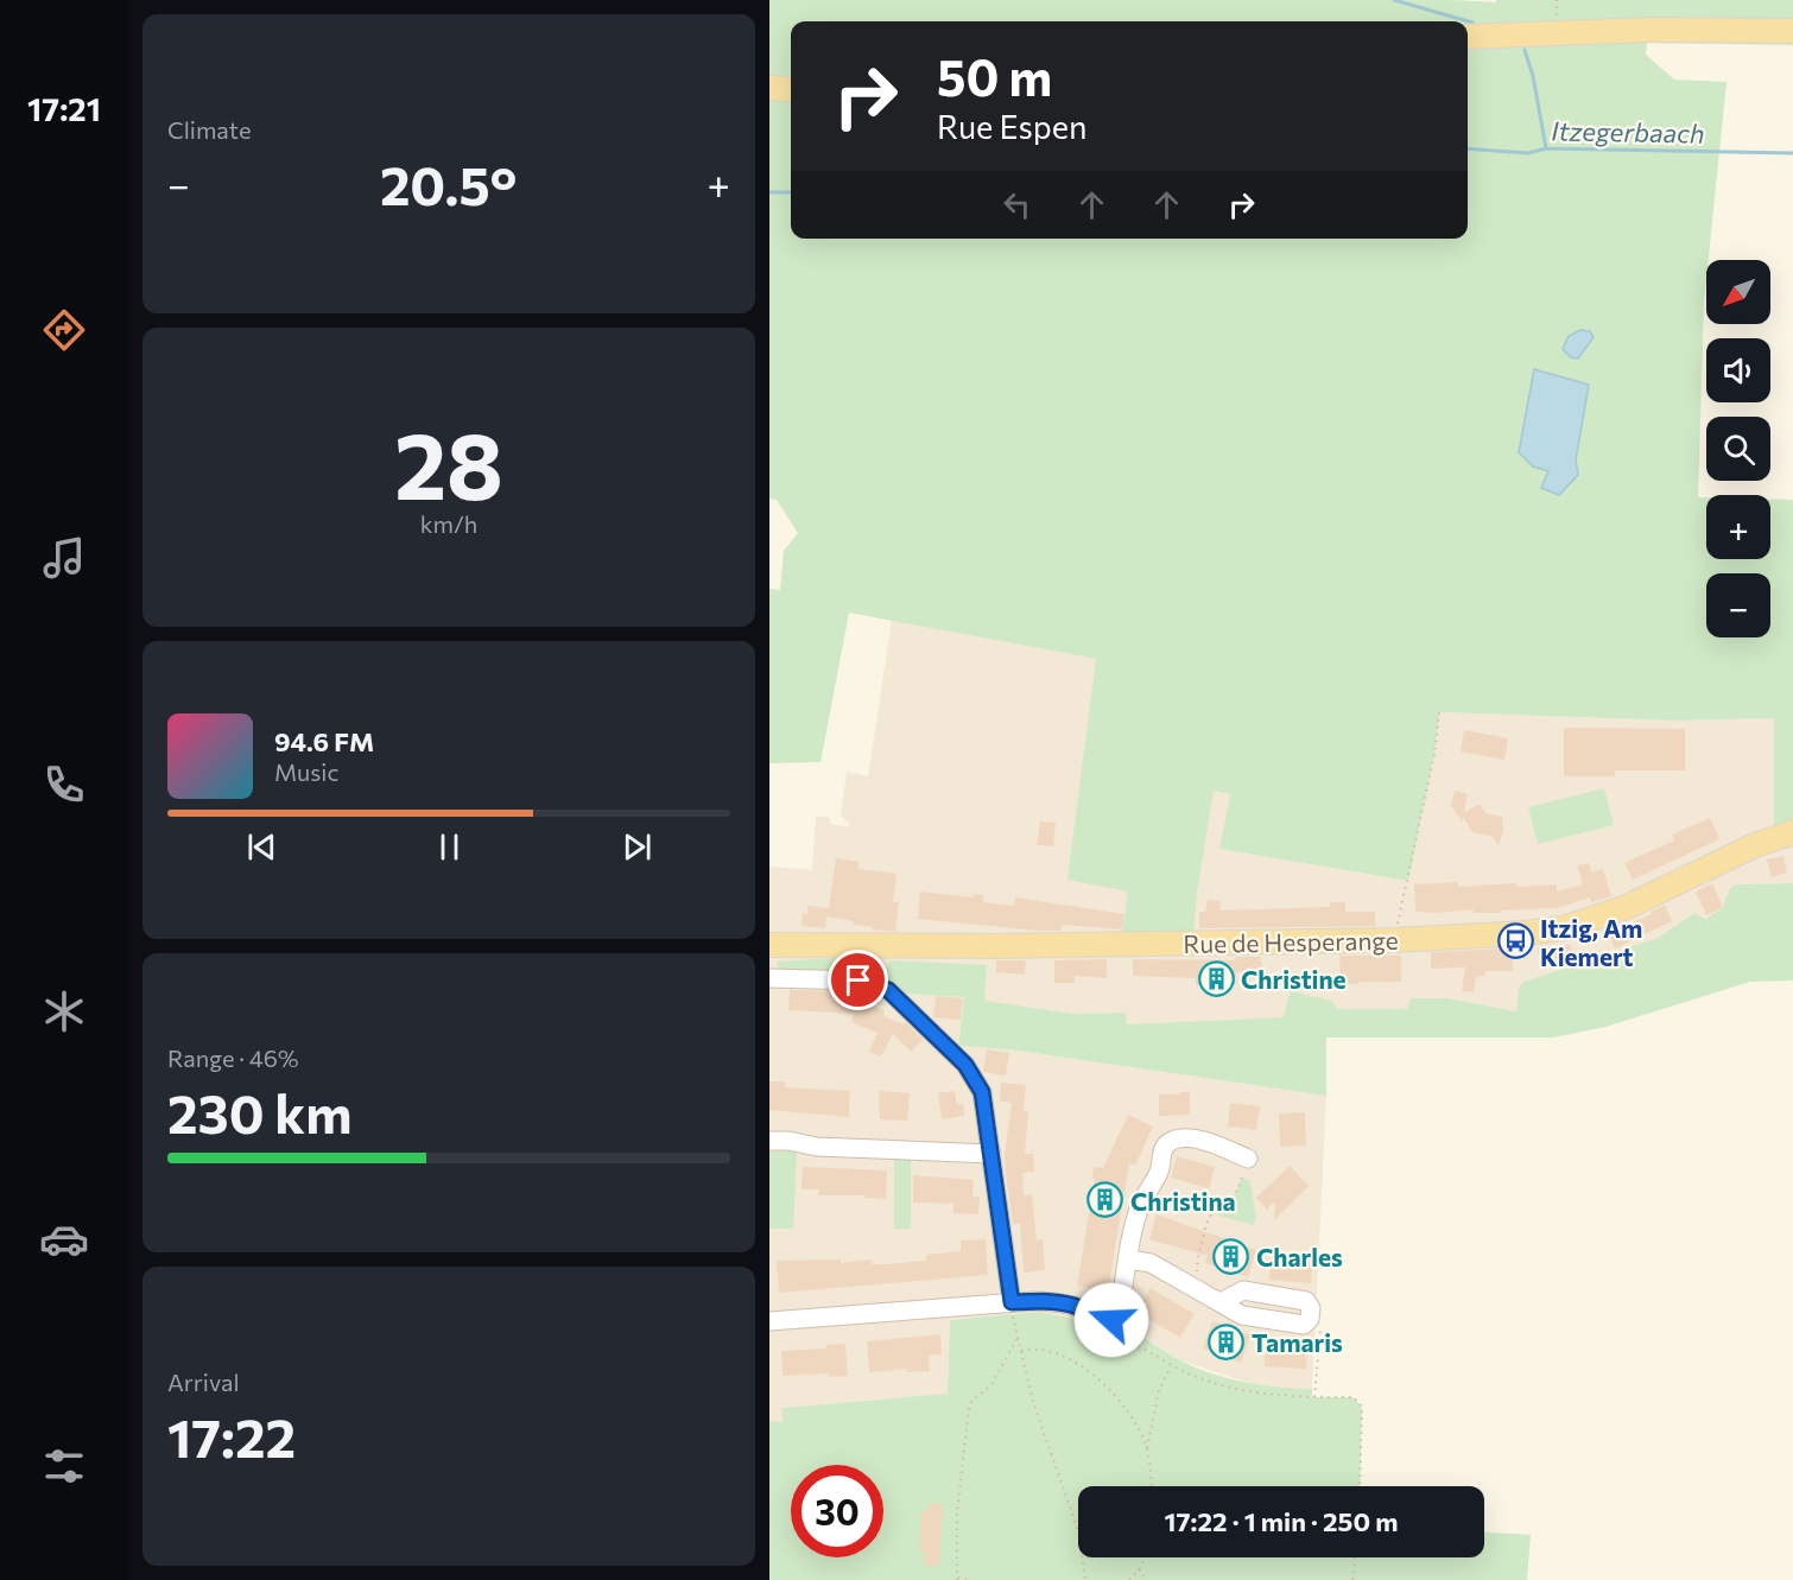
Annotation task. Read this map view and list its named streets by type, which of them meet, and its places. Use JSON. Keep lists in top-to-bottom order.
{
  "streets": {
    "main road": ["Rue de Hesperange"]
  },
  "water": ["Itzegerbaach"],
  "places": {
    "bus stop": ["Itzig, Am Kiemert"],
    "building": [
      "Christine",
      "Christina",
      "Charles",
      "Tamaris"
    ]
  },
  "north": "bottom left",
  "page": {
    "tabs": "17:21",
    "tile": [
      "Climate",
      ["28", "km/h"],
      ["Range · 46%", "230 km"],
      ["Arrival", "17:22"]
    ],
    "turn": ["50 m", "Rue Espen"],
    "heat": ["−", "20.5°", "+"],
    "map_buttons": ["+", "−"],
    "song": ["94.6 FM", "Music"],
    "limit": "30",
    "trip": "17:22 · 1 min · 250 m"
  }
}
